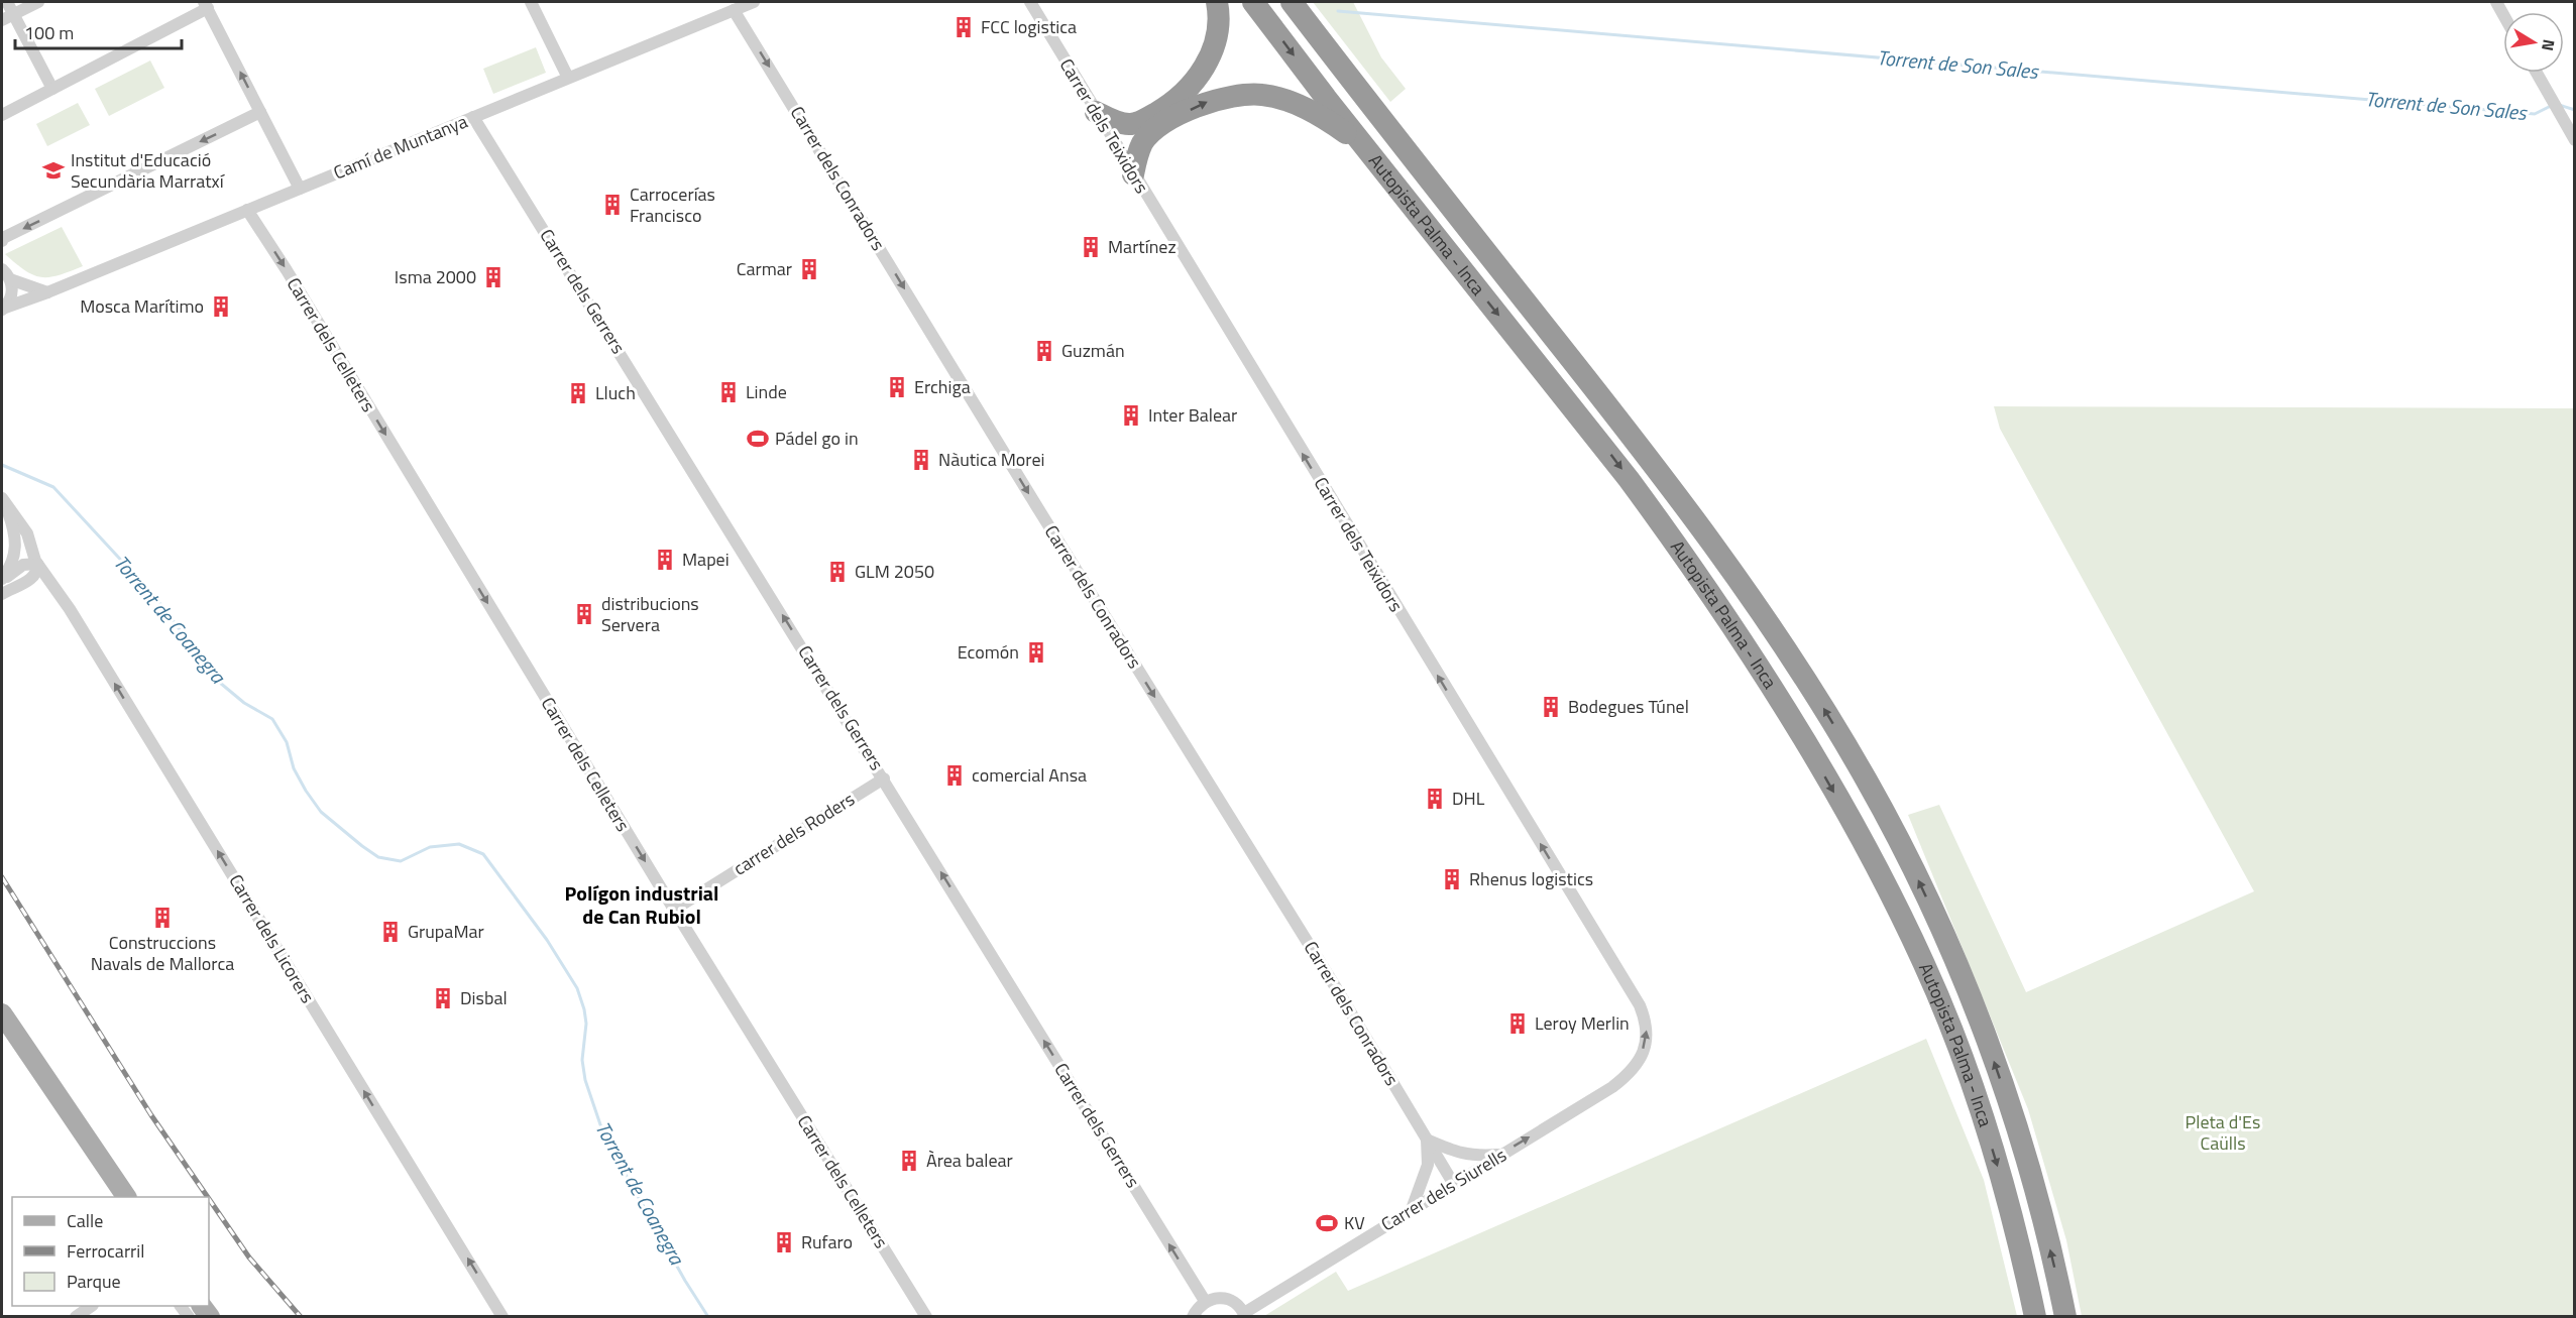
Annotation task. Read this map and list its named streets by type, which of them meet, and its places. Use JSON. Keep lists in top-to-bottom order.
{
  "streets": {
    "highway": ["Autopista Palma - Inca"],
    "street": [
      "Carrer dels Teixidors",
      "Camí de Muntanya",
      "Carrer dels Conradors",
      "Carrer dels Gerrers",
      "Carrer dels Celleters",
      "carrer dels Roders",
      "Carrer dels Licorers",
      "Carrer dels Siurells"
    ]
  },
  "crossings": [
    ["Carrer dels Teixidors", "Carrer dels Siurells"],
    ["Camí de Muntanya", "Carrer dels Conradors"],
    ["Camí de Muntanya", "Carrer dels Gerrers"],
    ["Camí de Muntanya", "Carrer dels Celleters"],
    ["Carrer dels Conradors", "Carrer dels Siurells"],
    ["Carrer dels Gerrers", "carrer dels Roders"],
    ["Carrer dels Celleters", "carrer dels Roders"]
  ],
  "one_way": [
    "Carrer dels Teixidors",
    "Carrer dels Conradors",
    "Carrer dels Gerrers",
    "Carrer dels Celleters",
    "Carrer dels Licorers"
  ],
  "districts": ["Polígon industrial de Can Rubiol"],
  "water": ["Torrent de Son Sales", "Torrent de Coanegra"],
  "parks": ["Pleta d'Es Caülls"],
  "places": {
    "building": [
      "FCC logistica",
      "Carrocerías Francisco",
      "Martínez",
      "Carmar",
      "Isma 2000",
      "Mosca Marítimo",
      "Guzmán",
      "Erchiga",
      "Linde",
      "Lluch",
      "Inter Balear",
      "Nàutica Morei",
      "Mapei",
      "GLM 2050",
      "distribucions Servera",
      "Ecomón",
      "Bodegues Túnel",
      "comercial Ansa",
      "DHL",
      "Rhenus logistics",
      "Construccions Navals de Mallorca",
      "GrupaMar",
      "Disbal",
      "Leroy Merlin",
      "Àrea balear",
      "Rufaro"
    ],
    "school or university": ["Institut d'Educació Secundària Marratxí"],
    "sports": ["Pádel go in", "KV"]
  },
  "legend": ["Calle", "Ferrocarril", "Parque"],
  "scale_bar": "100 m",
  "north": "right"
}
